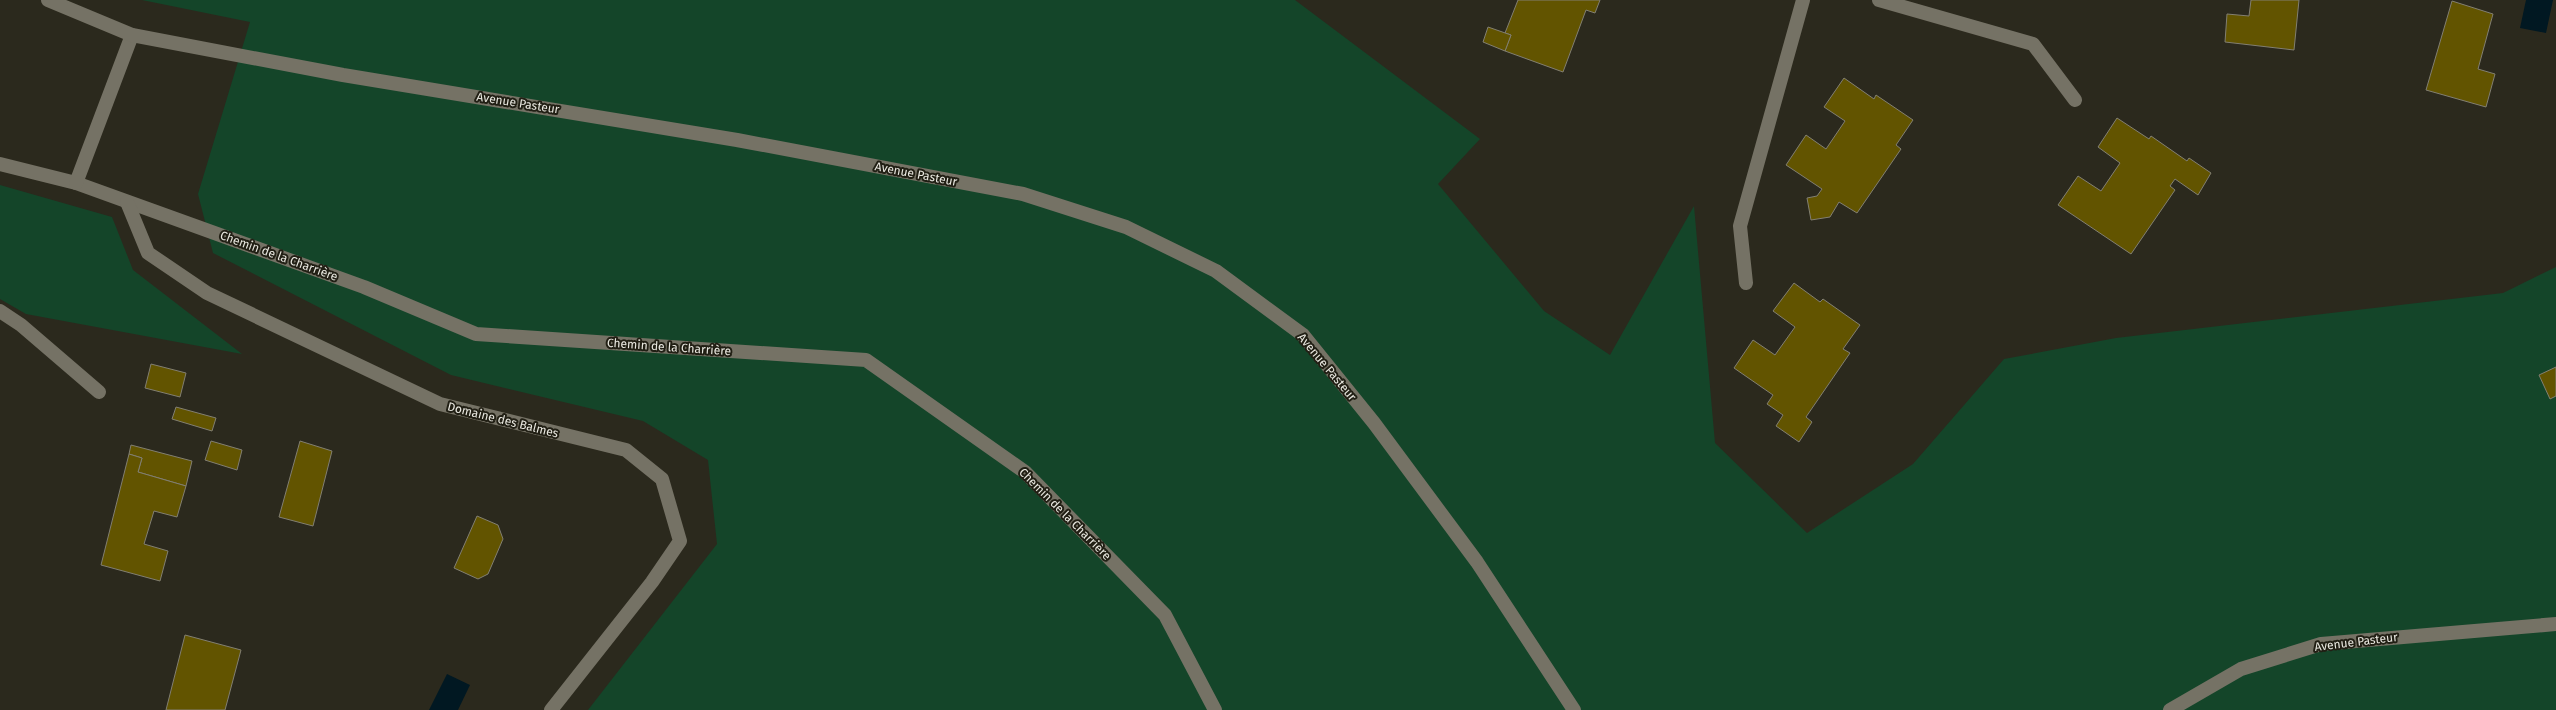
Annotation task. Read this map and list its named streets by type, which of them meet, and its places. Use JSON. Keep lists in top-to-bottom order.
{
  "streets": {
    "street": ["Avenue Pasteur", "Chemin de la Charrière", "Domaine des Balmes"]
  },
  "crossings": [
    ["Chemin de la Charrière", "Domaine des Balmes"]
  ]
}
